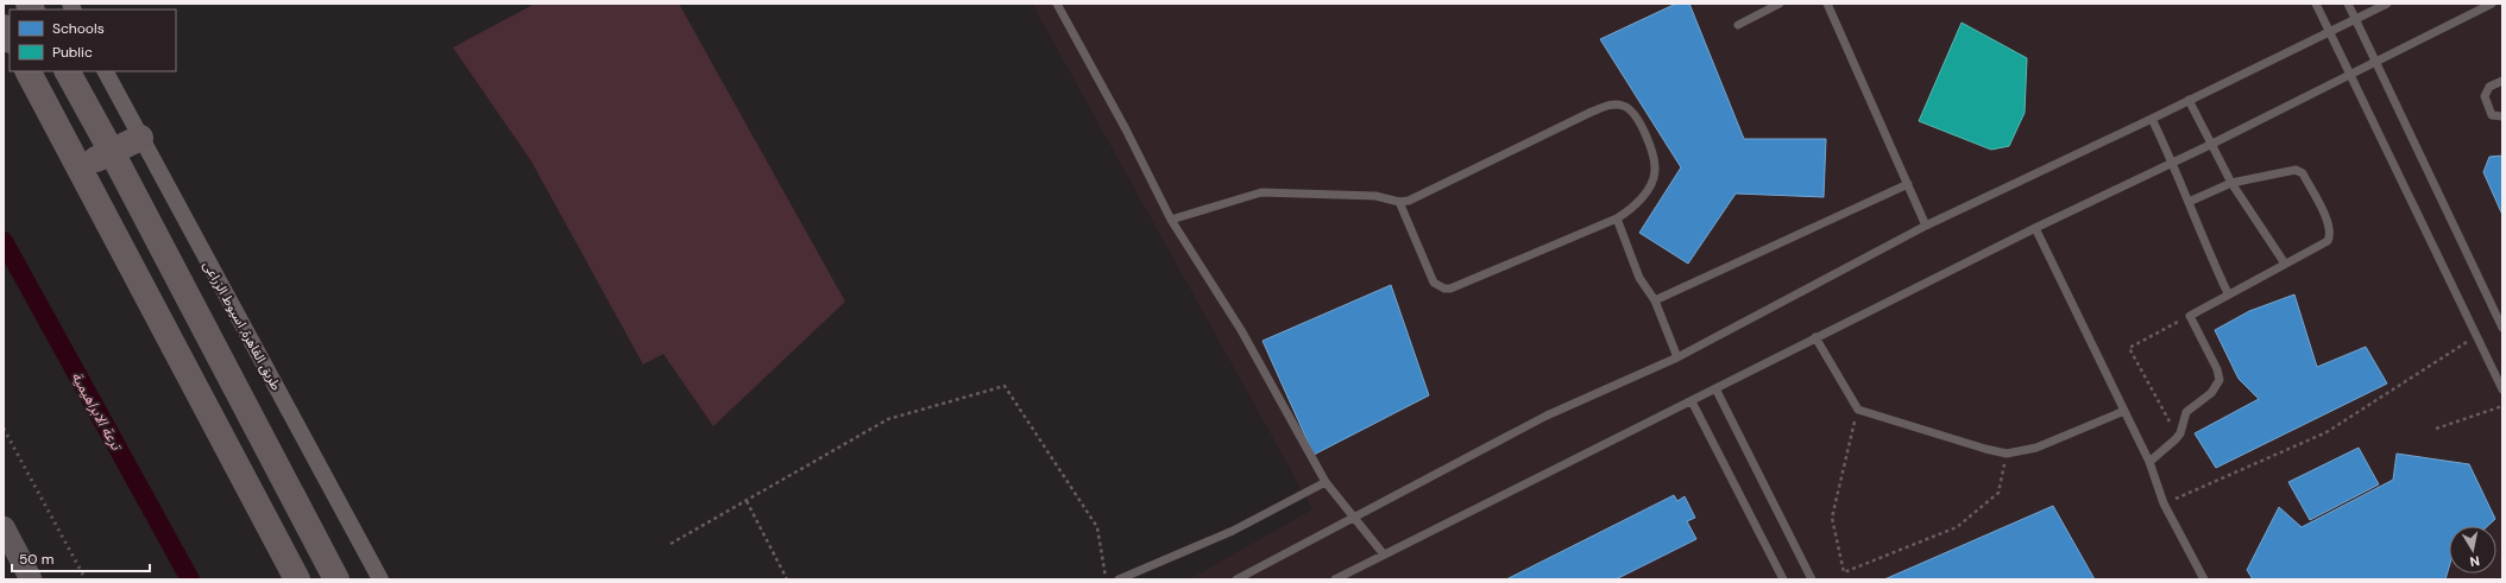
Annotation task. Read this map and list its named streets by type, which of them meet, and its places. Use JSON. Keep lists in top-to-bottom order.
{
  "streets": {
    "street": ["طريق القاهرة, اسيوط الزراعى"]
  },
  "water": ["ترعة الابراهيمية"],
  "legend": ["Schools", "Public"],
  "scale_bar": "50 m",
  "north": "bottom"
}
